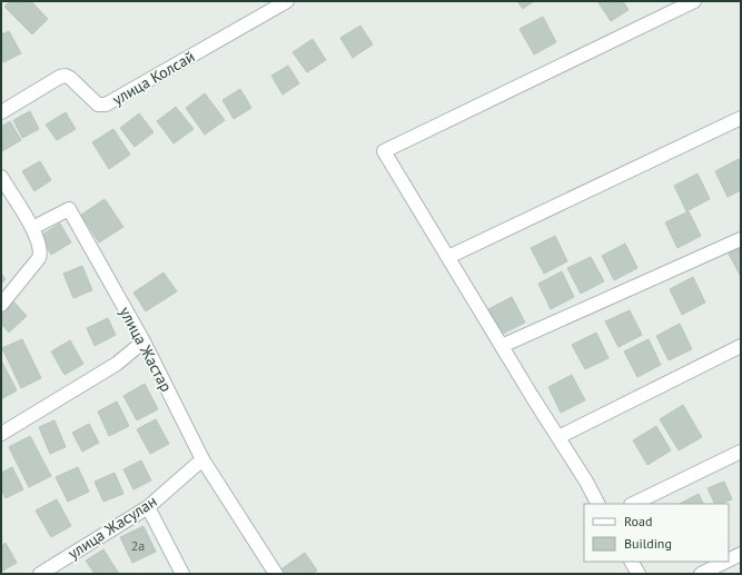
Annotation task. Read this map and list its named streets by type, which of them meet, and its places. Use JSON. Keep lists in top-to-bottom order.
{
  "streets": {
    "street": ["улица Колсай", "улица Жастар", "улица Жасулан"]
  },
  "crossings": [
    ["улица Жастар", "улица Жасулан"]
  ],
  "house_numbers": ["2а"],
  "legend": ["Road", "Building"]
}
